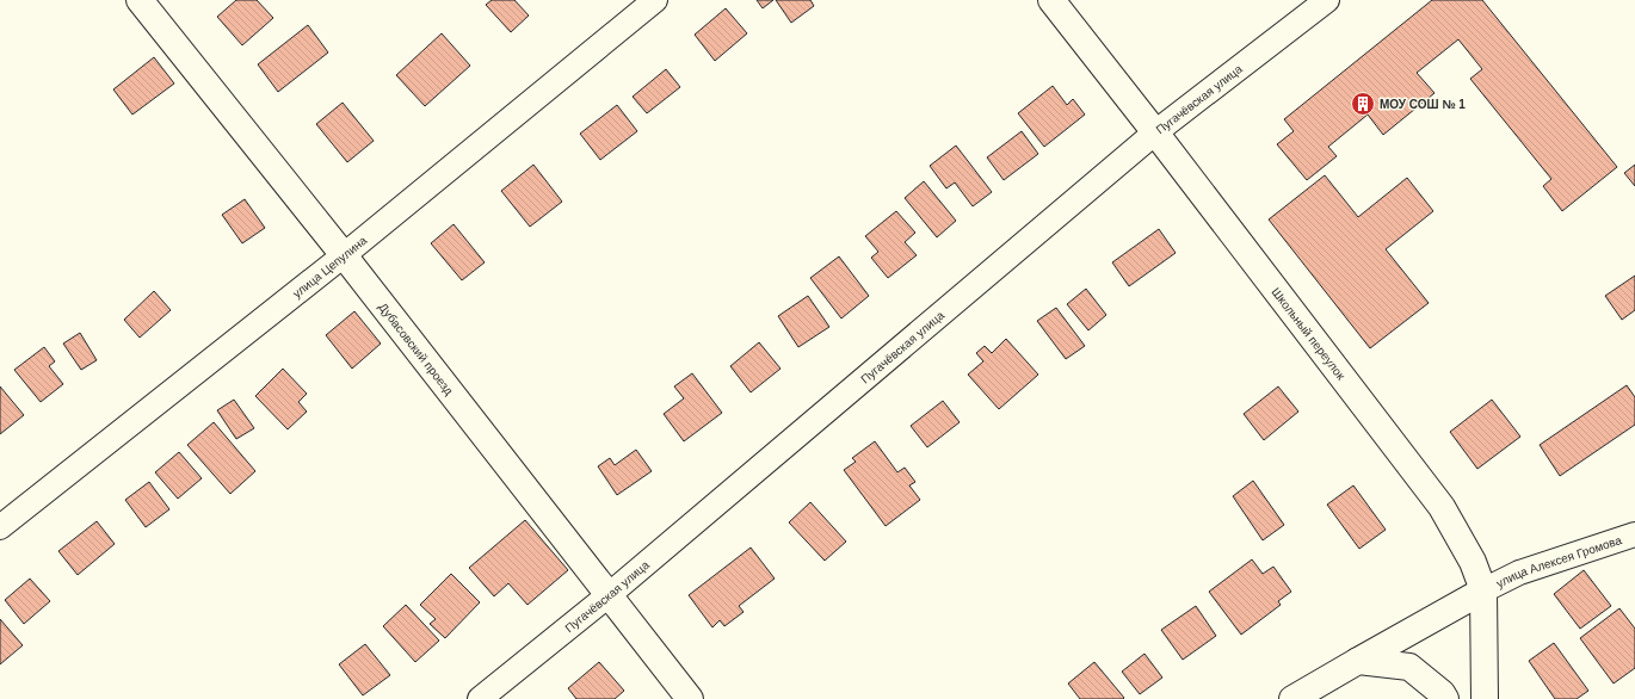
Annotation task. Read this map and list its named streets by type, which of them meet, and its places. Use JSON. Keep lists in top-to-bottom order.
{
  "streets": {
    "main road": ["Школьный переулок", "Дубасовский проезд"],
    "street": ["Пугачёвская улица", "улица Цепулина", "улица Алексея Громова"]
  },
  "crossings": [
    ["Пугачёвская улица", "Школьный переулок"],
    ["Пугачёвская улица", "Дубасовский проезд"],
    ["улица Цепулина", "Дубасовский проезд"],
    ["Школьный переулок", "улица Алексея Громова"]
  ],
  "places": {
    "building": ["МОУ СОШ № 1"]
  }
}
